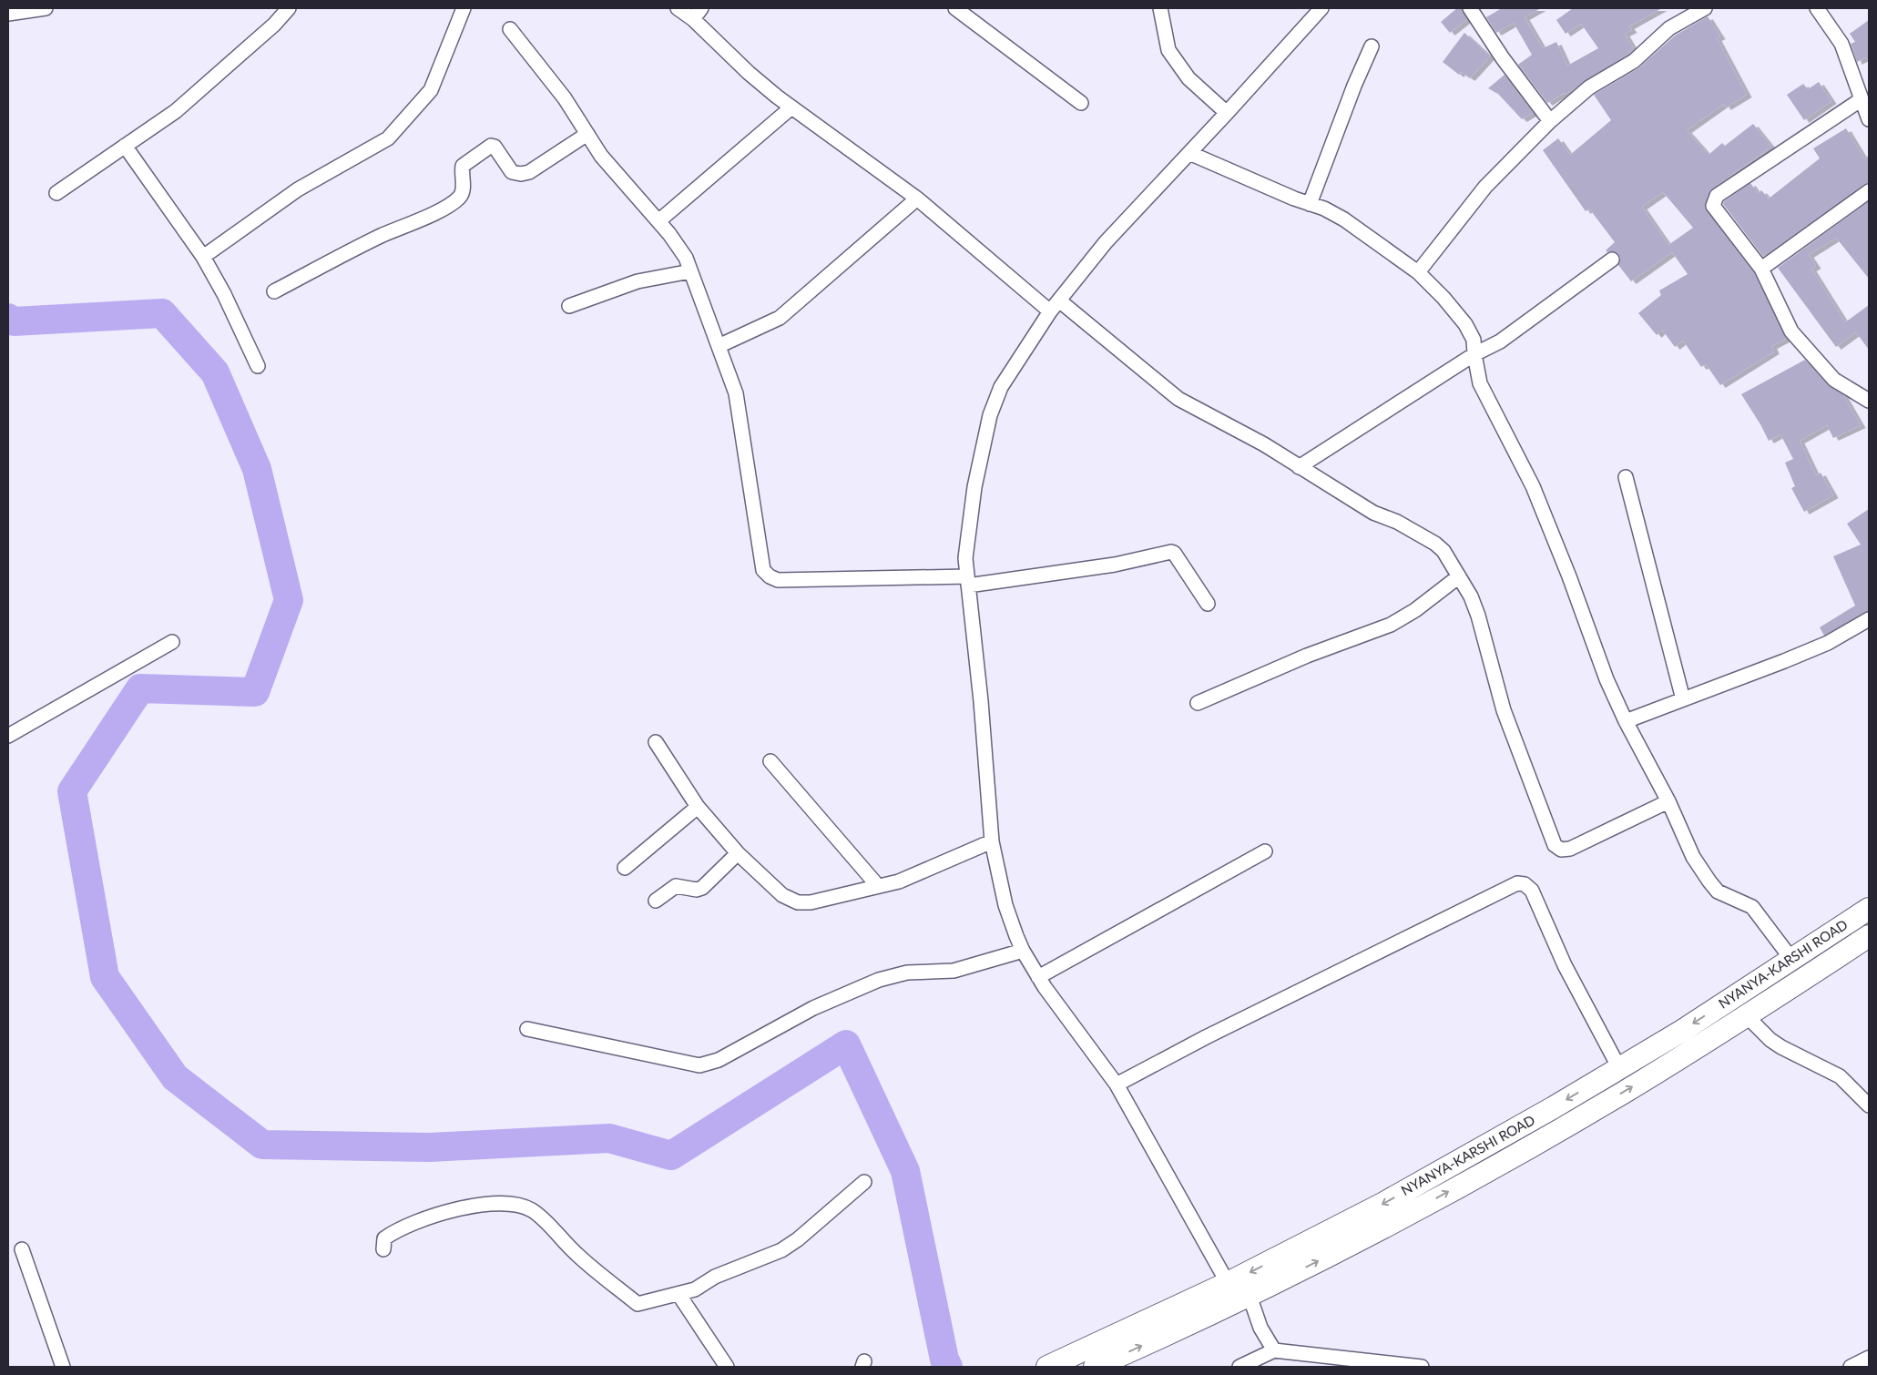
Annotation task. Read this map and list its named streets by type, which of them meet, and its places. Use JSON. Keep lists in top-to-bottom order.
{
  "streets": {
    "main road": ["NYANYA-KARSHI ROAD"]
  }
}
